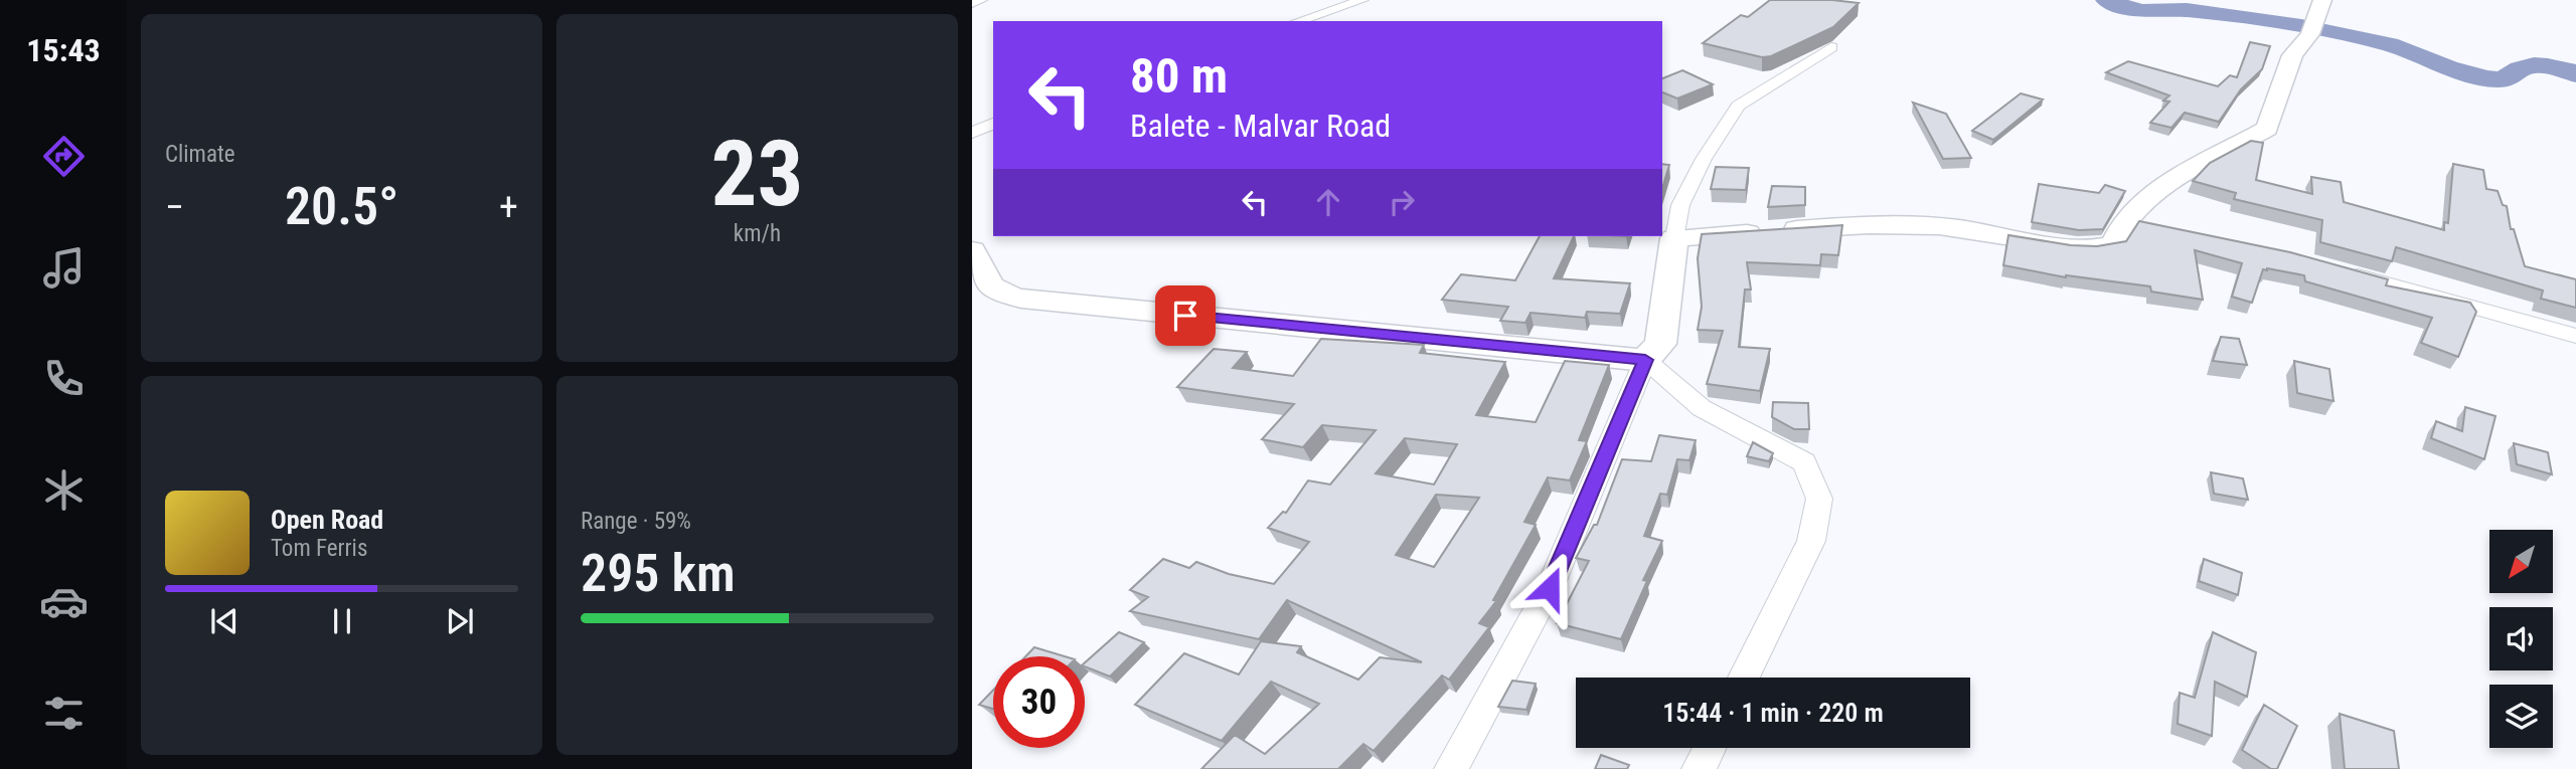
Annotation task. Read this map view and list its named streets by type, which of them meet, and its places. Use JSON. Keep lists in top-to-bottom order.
{
  "north": "bottom left",
  "page": {
    "tabs": "15:43",
    "tile": [
      "Climate",
      ["23", "km/h"],
      ["Range · 59%", "295 km"]
    ],
    "turn": ["80 m", "Balete - Malvar Road"],
    "heat": ["−", "20.5°", "+"],
    "song": ["Open Road", "Tom Ferris"],
    "limit": "30",
    "trip": "15:44 · 1 min · 220 m"
  }
}
